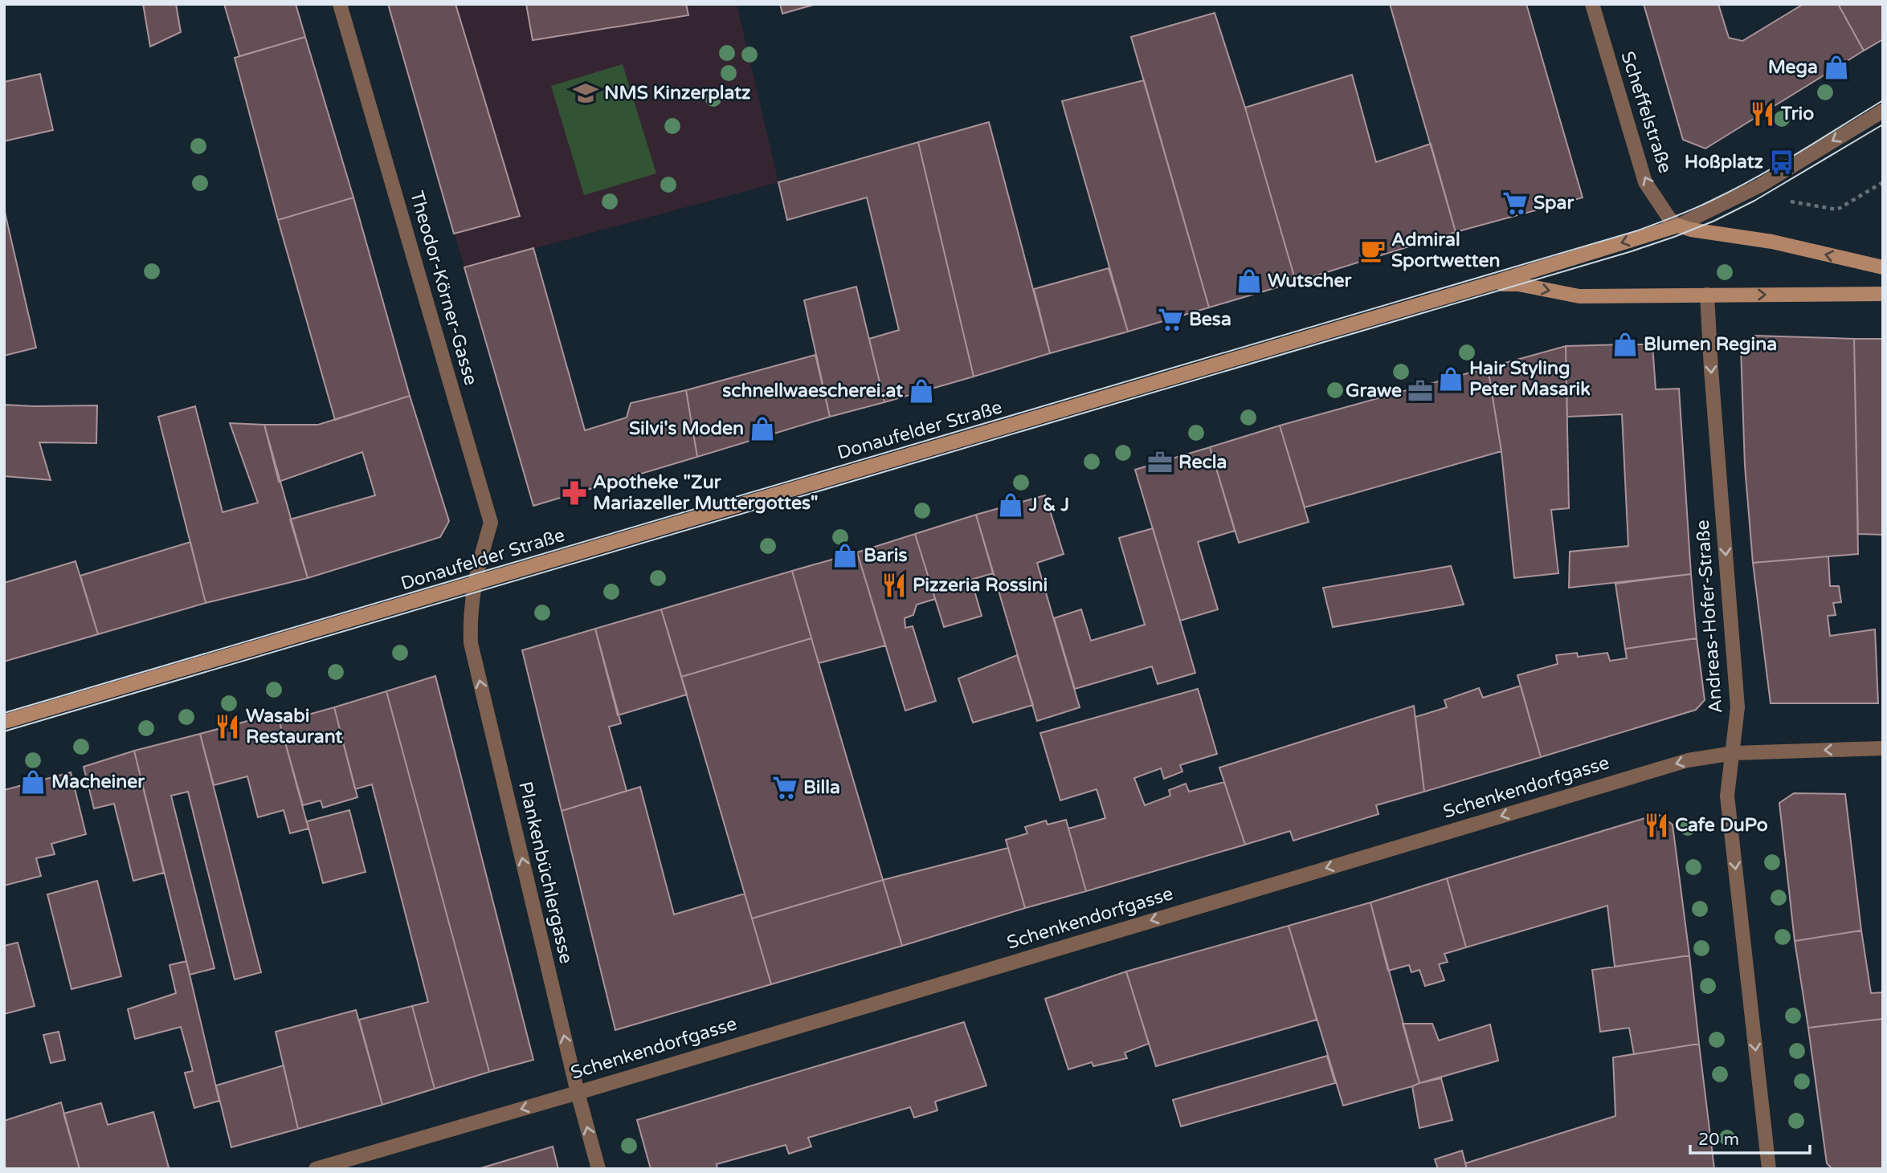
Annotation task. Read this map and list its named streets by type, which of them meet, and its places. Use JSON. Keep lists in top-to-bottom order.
{
  "streets": {
    "main road": ["Donaufelder Straße"],
    "street": [
      "Scheffelstraße",
      "Theodor-Körner-Gasse",
      "Andreas-Hofer-Straße",
      "Schenkendorfgasse",
      "Plankenbüchlergasse"
    ]
  },
  "crossings": [
    ["Theodor-Körner-Gasse", "Donaufelder Straße"],
    ["Theodor-Körner-Gasse", "Plankenbüchlergasse"],
    ["Donaufelder Straße", "Plankenbüchlergasse"],
    ["Andreas-Hofer-Straße", "Schenkendorfgasse"],
    ["Schenkendorfgasse", "Plankenbüchlergasse"]
  ],
  "one_way": [
    "Scheffelstraße",
    "Andreas-Hofer-Straße",
    "Schenkendorfgasse",
    "Plankenbüchlergasse"
  ],
  "places": {
    "shop": [
      "Mega",
      "Wutscher",
      "Blumen Regina",
      "Hair Styling Peter Masarik",
      "schnellwaescherei.at",
      "Silvi's Moden",
      "J & J",
      "Baris",
      "Macheiner"
    ],
    "school or university": ["NMS Kinzerplatz"],
    "restaurant": [
      "Trio",
      "Pizzeria Rossini",
      "Wasabi Restaurant",
      "Cafe DuPo"
    ],
    "bus stop": ["Hoßplatz"],
    "supermarket": ["Spar", "Besa", "Billa"],
    "cafe": ["Admiral Sportwetten"],
    "office": ["Grawe", "Recla"],
    "pharmacy": ["Apotheke \"Zur Mariazeller Muttergottes\""]
  },
  "scale_bar": "20 m"
}
